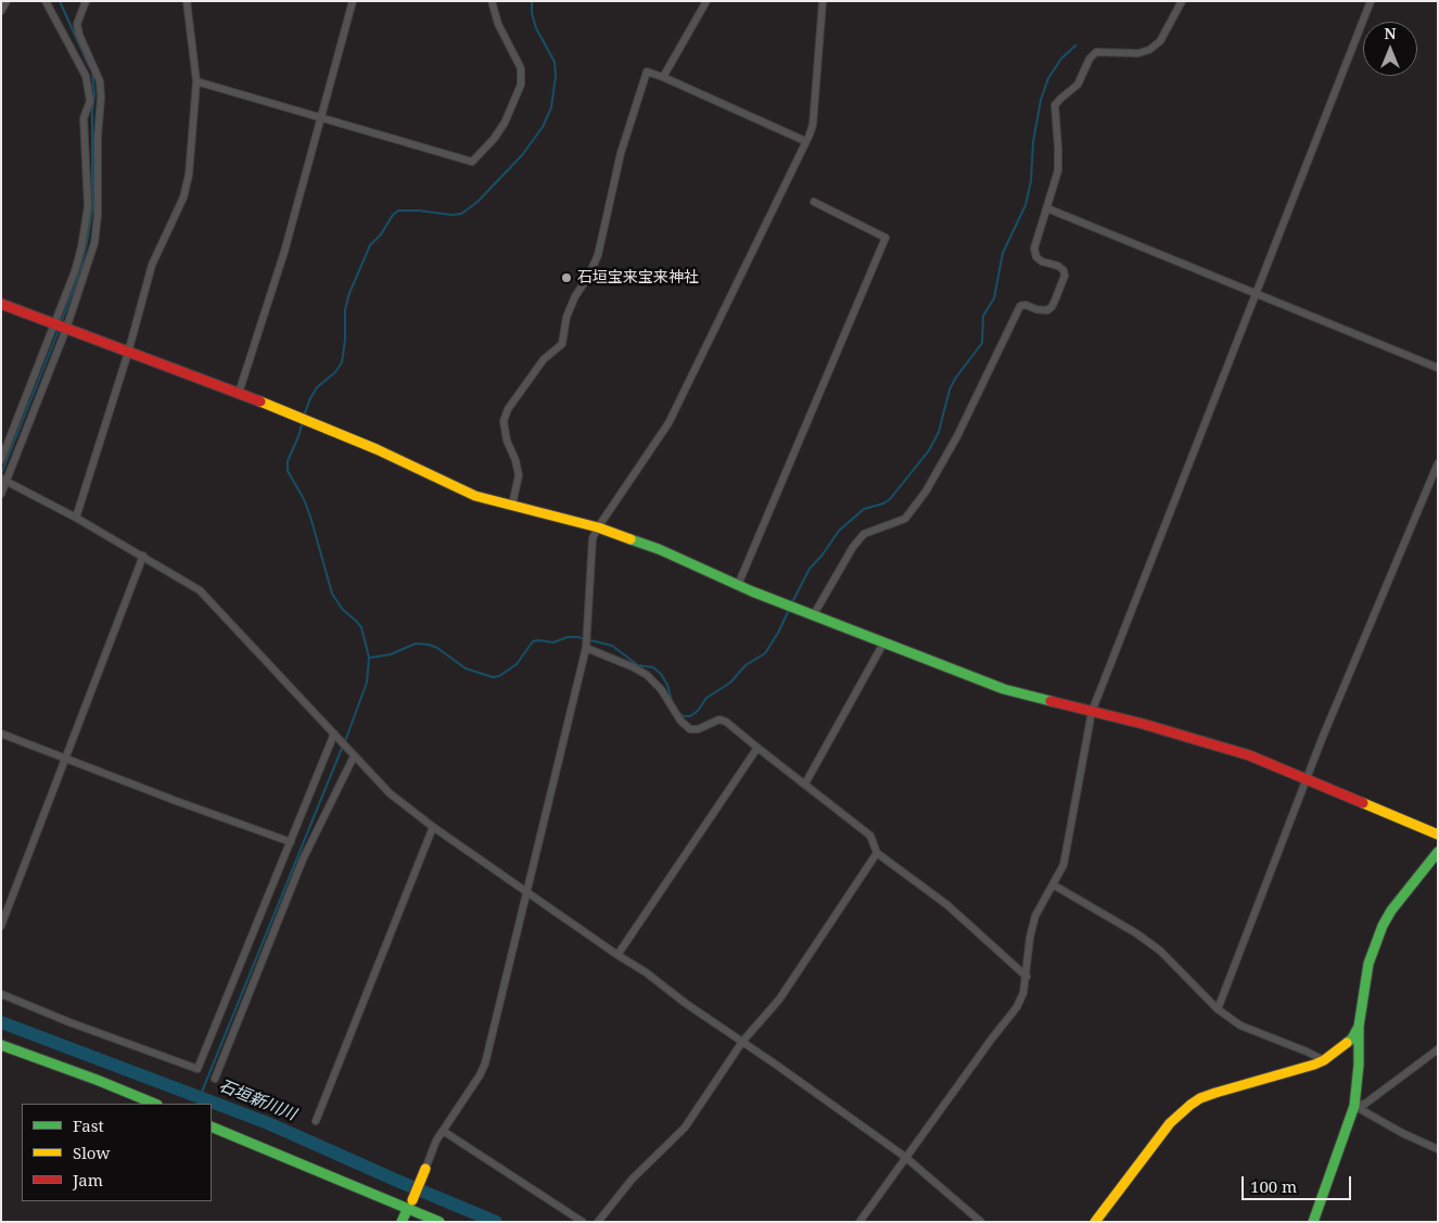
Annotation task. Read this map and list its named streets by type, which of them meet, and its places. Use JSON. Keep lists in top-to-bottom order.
{
  "water": ["石垣新川川"],
  "places": ["石垣宝来宝来神社"],
  "legend": ["Fast", "Slow", "Jam"],
  "scale_bar": "100 m",
  "north": "top"
}
